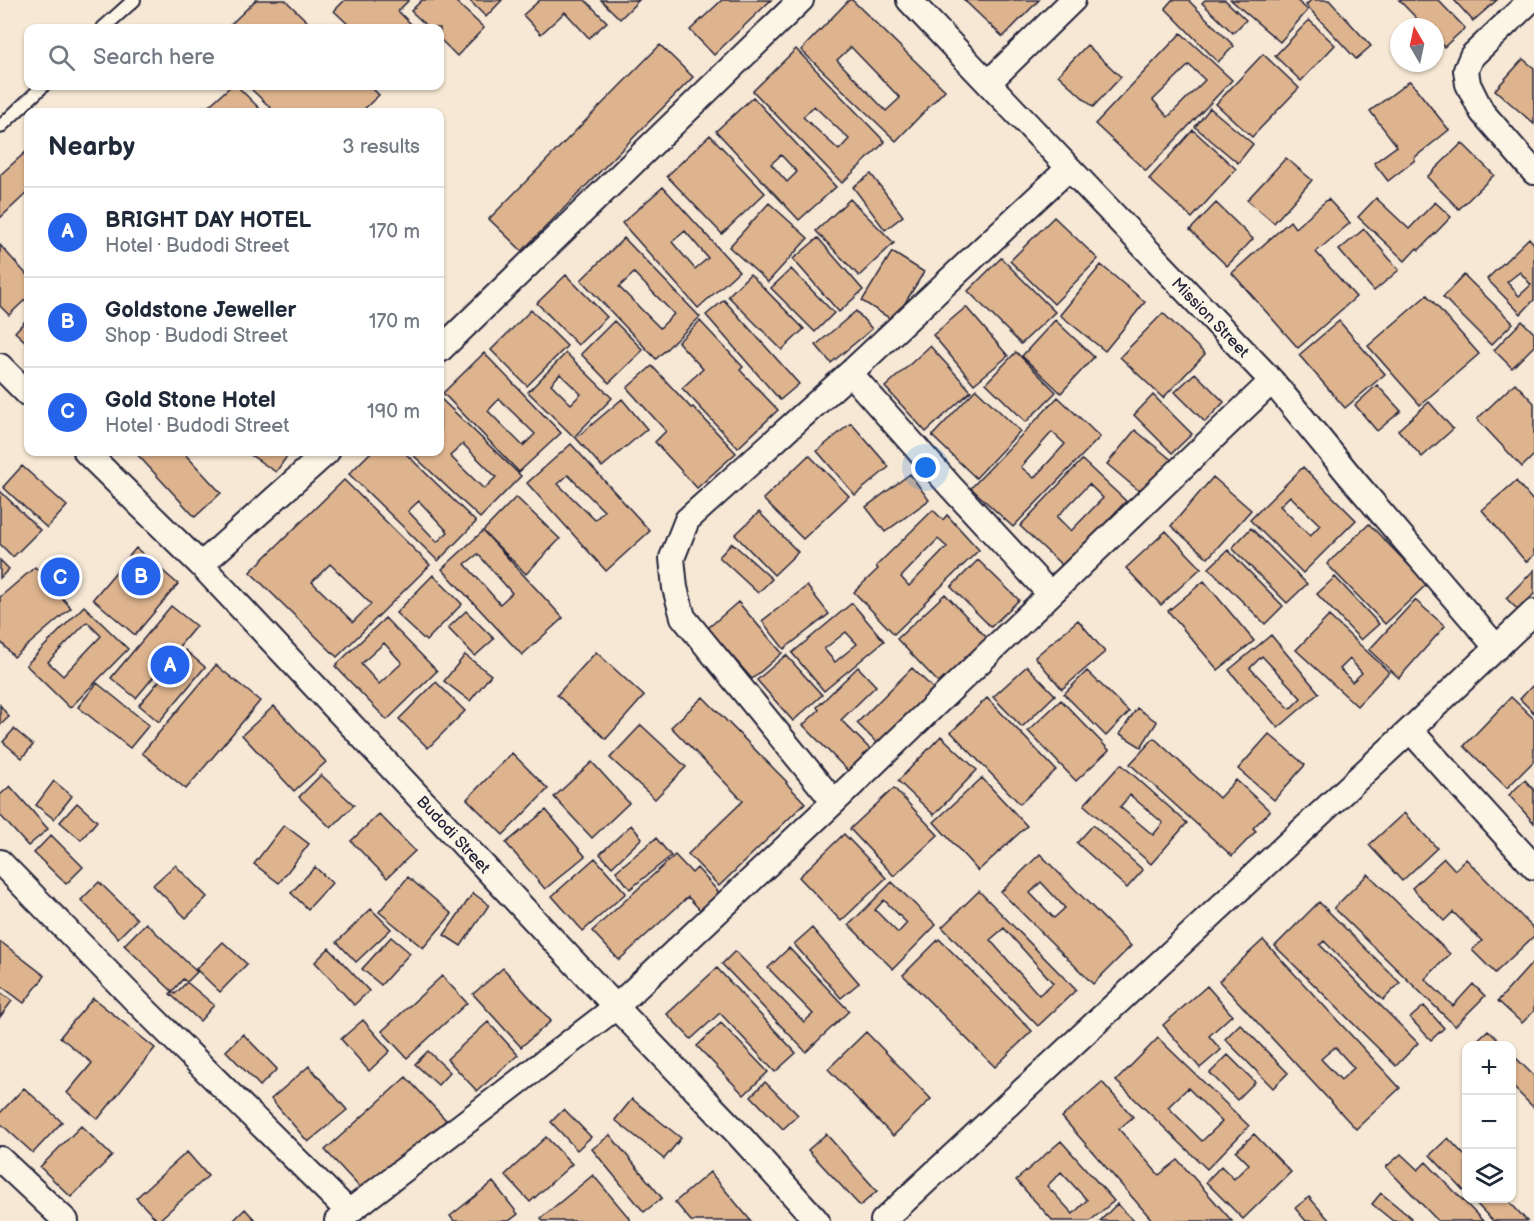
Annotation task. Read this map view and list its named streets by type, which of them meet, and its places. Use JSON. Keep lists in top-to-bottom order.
{
  "streets": {
    "street": ["Mission Street", "Budodi Street"]
  },
  "north": "top",
  "page": {
    "search": "Search here",
    "heading": ["Nearby", "3 results"],
    "list": [
      {
        "mark": "A",
        "name": "BRIGHT DAY HOTEL",
        "note": "Hotel · Budodi Street",
        "value": "170 m"
      },
      {
        "mark": "B",
        "name": "Goldstone Jeweller",
        "note": "Shop · Budodi Street",
        "value": "170 m"
      },
      {
        "mark": "C",
        "name": "Gold Stone Hotel",
        "note": "Hotel · Budodi Street",
        "value": "190 m"
      }
    ],
    "pins": ["B", "C", "A"],
    "map_buttons": ["+", "−"]
  }
}
